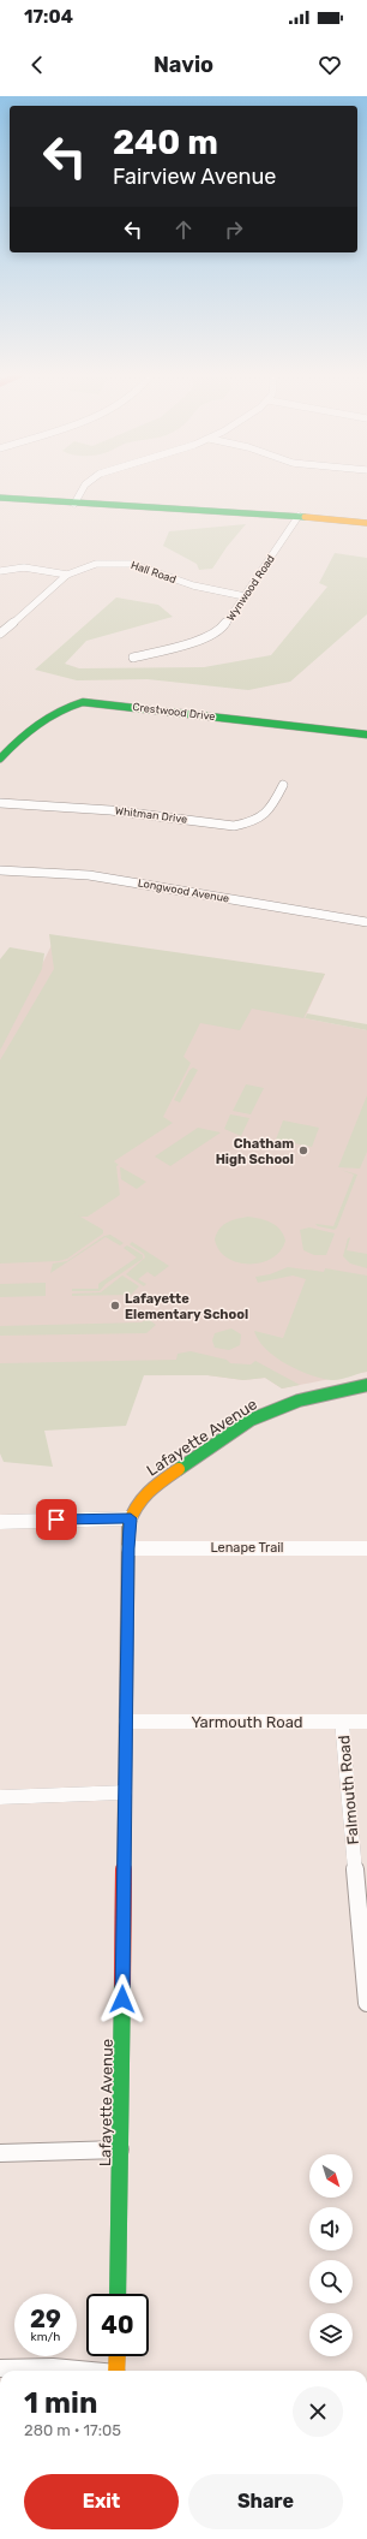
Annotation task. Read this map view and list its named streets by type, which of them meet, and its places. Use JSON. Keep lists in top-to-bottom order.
{
  "streets": {
    "street": [
      "Hall Road",
      "Wynwood Road",
      "Crestwood Drive",
      "Whitman Drive",
      "Longwood Avenue",
      "Lafayette Avenue",
      "Lenape Trail",
      "Yarmouth Road",
      "Falmouth Road"
    ]
  },
  "crossings": [
    ["Hall Road", "Wynwood Road"],
    ["Lafayette Avenue", "Lenape Trail"],
    ["Lafayette Avenue", "Yarmouth Road"],
    ["Yarmouth Road", "Falmouth Road"]
  ],
  "places": ["Chatham High School", "Lafayette Elementary School"],
  "north": "bottom right",
  "page": {
    "status": "17:04",
    "header": "Navio",
    "turn": ["240 m", "Fairview Avenue"],
    "speed": "29 km/h",
    "limit": "40",
    "heading": ["1 min", "280 m · 17:05"],
    "buttons": ["Exit", "Share"]
  }
}
